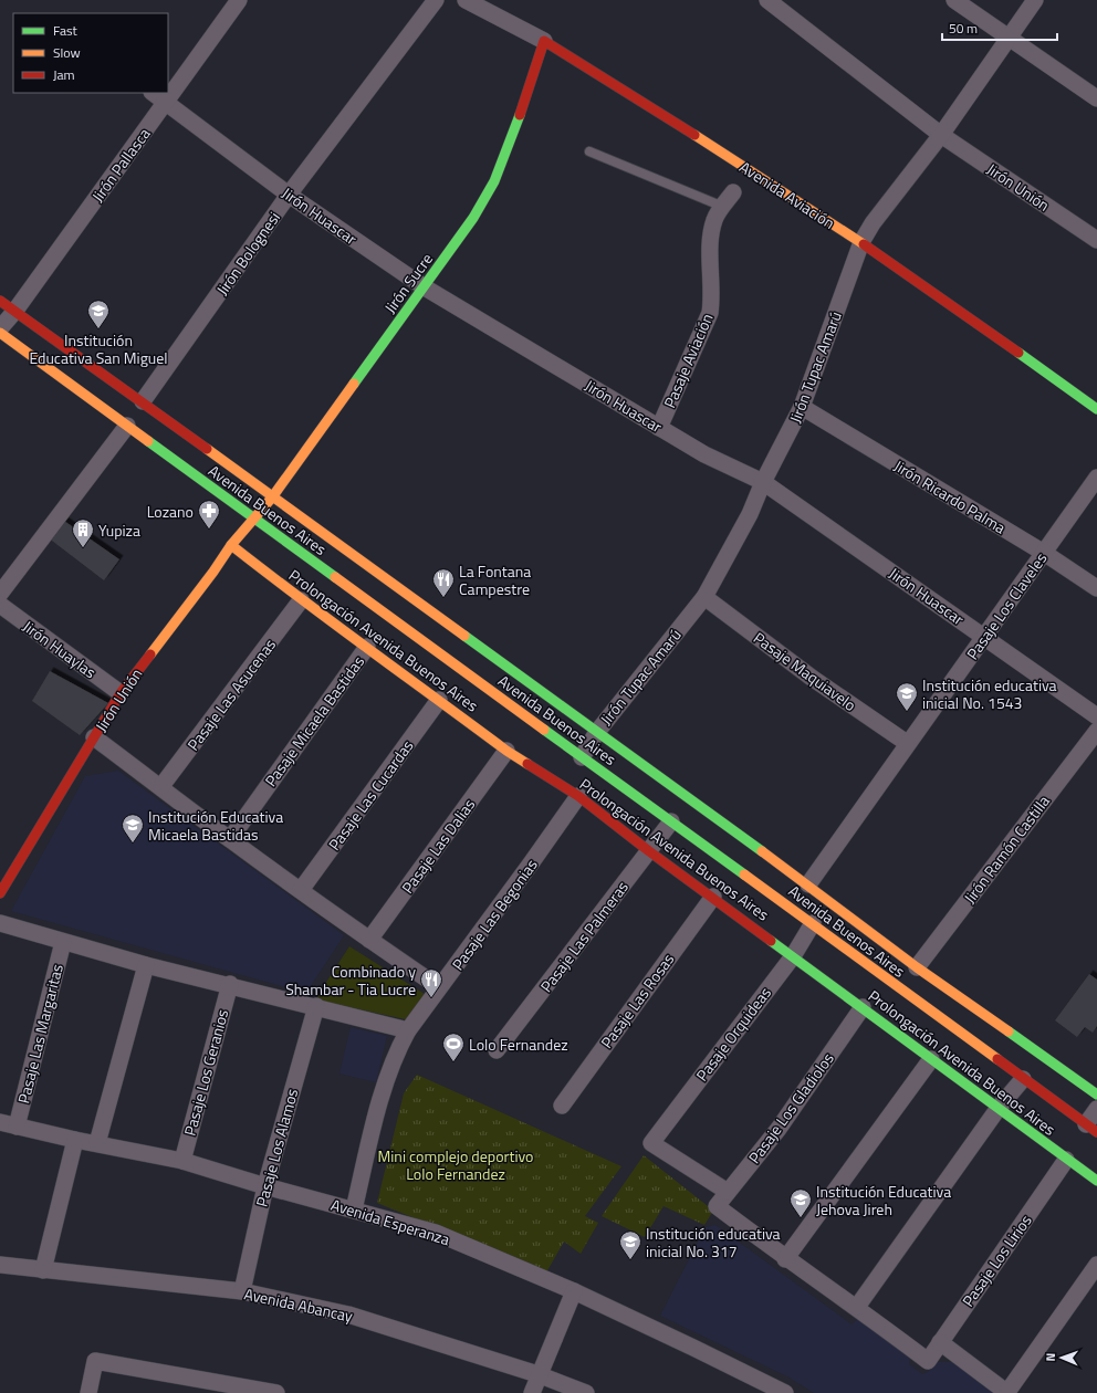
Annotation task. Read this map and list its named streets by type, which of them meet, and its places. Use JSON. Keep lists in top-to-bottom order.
{
  "streets": {
    "main road": [
      "Jirón Unión",
      "Avenida Aviación",
      "Jirón Sucre",
      "Avenida Buenos Aires",
      "Prolongación Avenida Buenos Aires"
    ],
    "street": [
      "Jirón Pallasca",
      "Jirón Huascar",
      "Jirón Bolognesi",
      "Pasaje Aviación",
      "Jirón Tupac Amarú",
      "Jirón Ricardo Palma",
      "Pasaje Los Claveles",
      "Jirón Huaylas",
      "Pasaje Maquiavelo",
      "Pasaje Las Asucenas",
      "Pasaje Micaela Bastidas",
      "Pasaje Las Cucardas",
      "Pasaje Las Dalias",
      "Jirón Ramón Castilla",
      "Pasaje Las Begonias",
      "Pasaje Las Palmeras",
      "Pasaje Las Rosas",
      "Pasaje Las Margaritas",
      "Pasaje Orquideas",
      "Pasaje Los Geranios",
      "Pasaje Los Gladiolos",
      "Pasaje Los Alamos",
      "Avenida Esperanza",
      "Pasaje Los Lirios",
      "Avenida Abancay"
    ]
  },
  "crossings": [
    ["Jirón Pallasca", "Jirón Huascar"],
    ["Jirón Pallasca", "Avenida Buenos Aires"],
    ["Jirón Unión", "Jirón Sucre"],
    ["Jirón Unión", "Jirón Tupac Amarú"],
    ["Jirón Unión", "Avenida Buenos Aires"],
    ["Jirón Unión", "Prolongación Avenida Buenos Aires"],
    ["Jirón Unión", "Jirón Huaylas"],
    ["Avenida Aviación", "Jirón Sucre"],
    ["Avenida Aviación", "Jirón Tupac Amarú"],
    ["Jirón Huascar", "Jirón Bolognesi"],
    ["Jirón Huascar", "Jirón Sucre"],
    ["Jirón Huascar", "Pasaje Aviación"],
    ["Jirón Huascar", "Jirón Tupac Amarú"],
    ["Jirón Huascar", "Pasaje Los Claveles"],
    ["Jirón Bolognesi", "Avenida Buenos Aires"],
    ["Jirón Sucre", "Avenida Buenos Aires"],
    ["Jirón Tupac Amarú", "Jirón Ricardo Palma"],
    ["Jirón Tupac Amarú", "Avenida Buenos Aires"],
    ["Jirón Tupac Amarú", "Pasaje Maquiavelo"],
    ["Jirón Ricardo Palma", "Pasaje Los Claveles"],
    ["Avenida Buenos Aires", "Pasaje Los Claveles"],
    ["Avenida Buenos Aires", "Jirón Ramón Castilla"],
    ["Avenida Buenos Aires", "Pasaje Las Palmeras"],
    ["Avenida Buenos Aires", "Pasaje Orquideas"],
    ["Pasaje Los Claveles", "Pasaje Maquiavelo"],
    ["Prolongación Avenida Buenos Aires", "Pasaje Las Asucenas"],
    ["Prolongación Avenida Buenos Aires", "Pasaje Micaela Bastidas"],
    ["Prolongación Avenida Buenos Aires", "Pasaje Las Cucardas"],
    ["Prolongación Avenida Buenos Aires", "Pasaje Las Dalias"],
    ["Prolongación Avenida Buenos Aires", "Pasaje Las Begonias"],
    ["Prolongación Avenida Buenos Aires", "Pasaje Las Palmeras"],
    ["Prolongación Avenida Buenos Aires", "Pasaje Las Rosas"],
    ["Prolongación Avenida Buenos Aires", "Pasaje Orquideas"],
    ["Prolongación Avenida Buenos Aires", "Pasaje Los Gladiolos"],
    ["Prolongación Avenida Buenos Aires", "Pasaje Los Lirios"],
    ["Pasaje Las Begonias", "Avenida Esperanza"],
    ["Pasaje Las Margaritas", "Avenida Esperanza"],
    ["Pasaje Orquideas", "Pasaje Los Gladiolos"],
    ["Pasaje Los Geranios", "Avenida Esperanza"],
    ["Pasaje Los Alamos", "Avenida Esperanza"],
    ["Pasaje Los Alamos", "Avenida Abancay"]
  ],
  "parks": ["Mini complejo deportivo Lolo Fernandez"],
  "places": {
    "school or university": [
      "Institución Educativa San Miguel",
      "Institución educativa inicial No. 1543",
      "Institución Educativa Micaela Bastidas",
      "Institución Educativa Jehova Jireh",
      "Institución educativa inicial No. 317"
    ],
    "pharmacy": ["Lozano"],
    "building": ["Yupiza"],
    "restaurant": ["La Fontana Campestre", "Combinado y Shambar - Tia Lucre"],
    "sports": ["Lolo Fernandez"]
  },
  "legend": ["Fast", "Slow", "Jam"],
  "scale_bar": "50 m",
  "north": "left"
}
